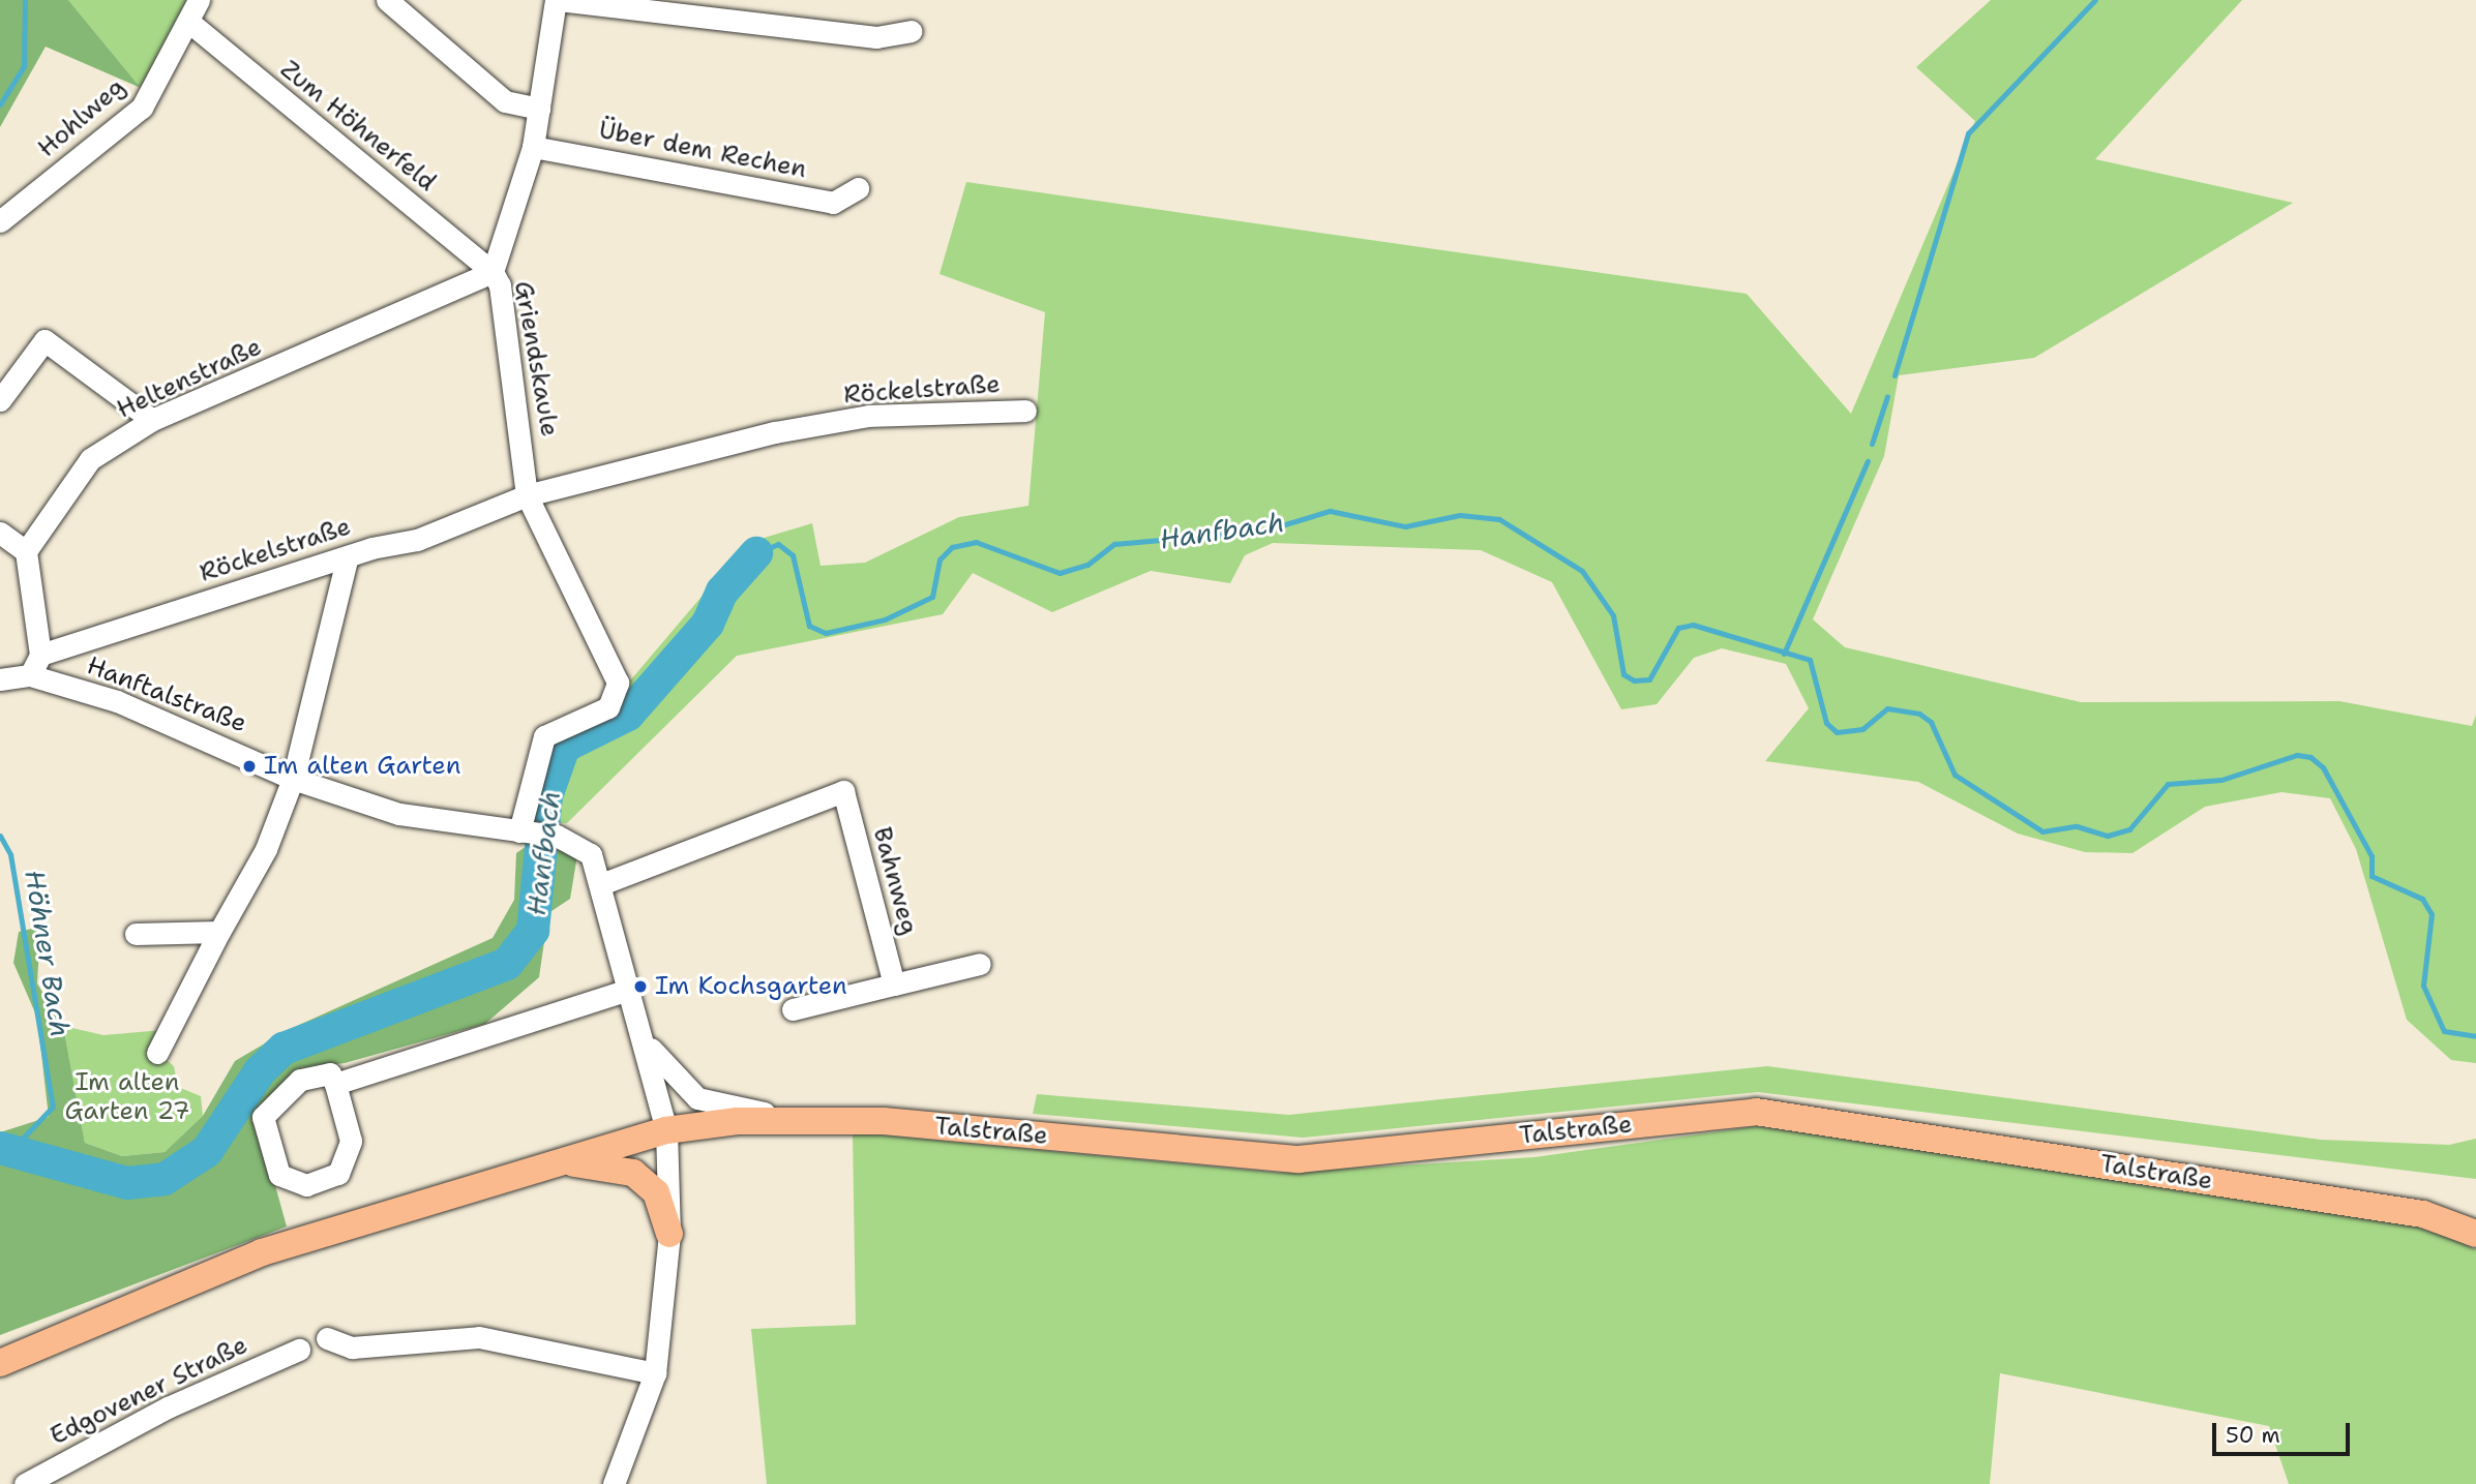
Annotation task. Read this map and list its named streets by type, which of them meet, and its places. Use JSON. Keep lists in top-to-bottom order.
{
  "streets": {
    "main road": ["Talstraße"],
    "street": [
      "Hohlweg",
      "Zum Höhnerfeld",
      "Über dem Rechen",
      "Griendskaule",
      "Heltenstraße",
      "Röckelstraße",
      "Hanftalstraße",
      "Bahnweg",
      "Edgovener Straße"
    ]
  },
  "crossings": [
    ["Hohlweg", "Zum Höhnerfeld"],
    ["Zum Höhnerfeld", "Griendskaule"],
    ["Zum Höhnerfeld", "Heltenstraße"],
    ["Über dem Rechen", "Griendskaule"],
    ["Griendskaule", "Heltenstraße"],
    ["Griendskaule", "Röckelstraße"],
    ["Hanftalstraße", "Bahnweg"],
    ["Hanftalstraße", "Talstraße"]
  ],
  "water": ["Hanfbach", "Höhner Bach"],
  "parks": ["Im alten Garten 27"],
  "places": ["Im alten Garten", "Im Kochsgarten"],
  "scale_bar": "50 m"
}
